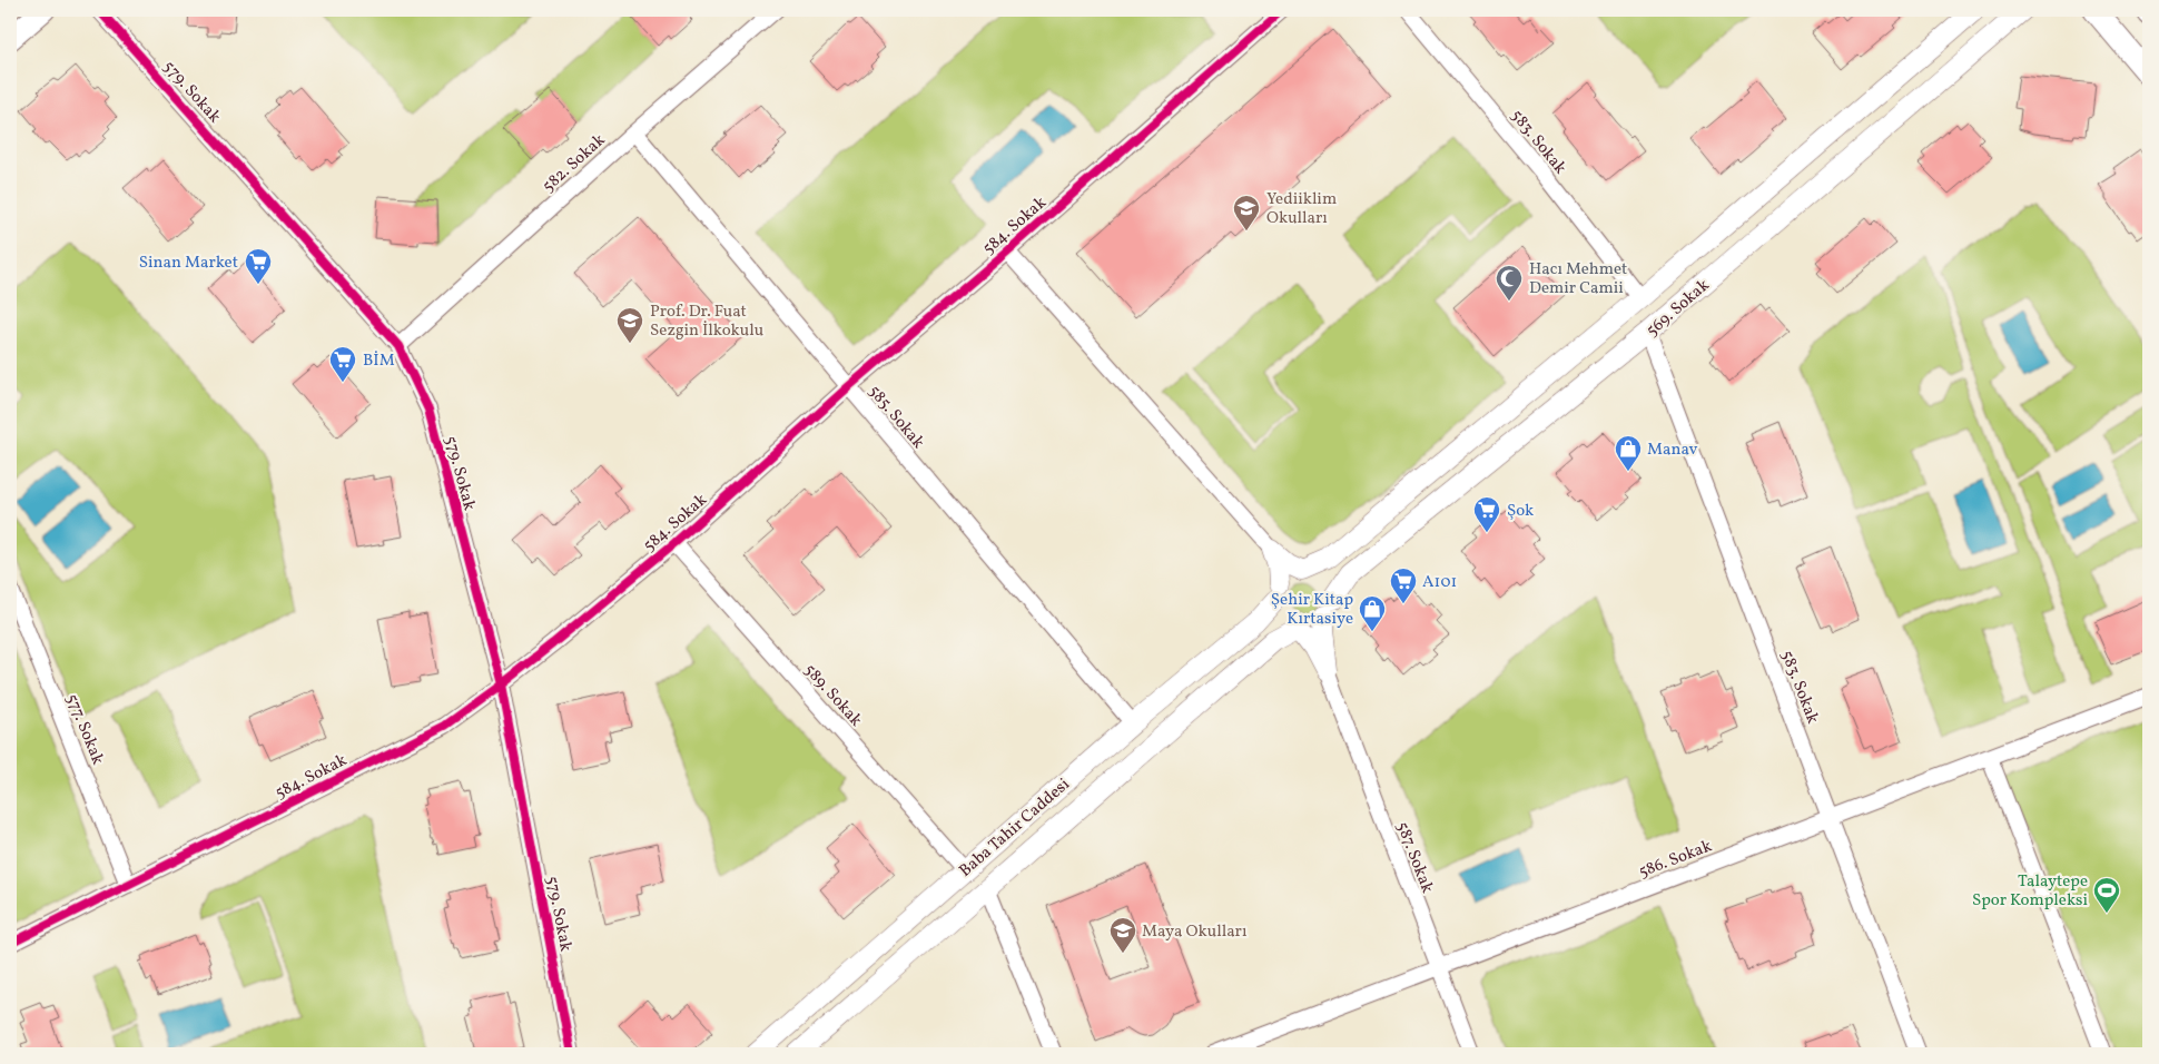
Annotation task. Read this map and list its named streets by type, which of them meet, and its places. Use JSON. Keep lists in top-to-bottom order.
{
  "streets": {
    "street": [
      "579. Sokak",
      "583. Sokak",
      "582. Sokak",
      "584. Sokak",
      "569. Sokak",
      "585. Sokak",
      "589. Sokak",
      "577. Sokak",
      "Baba Tahir Caddesi",
      "587. Sokak",
      "586. Sokak"
    ]
  },
  "crossings": [
    ["579. Sokak", "582. Sokak"],
    ["579. Sokak", "584. Sokak"],
    ["583. Sokak", "569. Sokak"],
    ["583. Sokak", "586. Sokak"],
    ["582. Sokak", "585. Sokak"],
    ["584. Sokak", "585. Sokak"],
    ["584. Sokak", "589. Sokak"],
    ["584. Sokak", "577. Sokak"],
    ["569. Sokak", "Baba Tahir Caddesi"],
    ["585. Sokak", "Baba Tahir Caddesi"],
    ["589. Sokak", "Baba Tahir Caddesi"],
    ["587. Sokak", "586. Sokak"]
  ],
  "places": {
    "school or university": ["Yediiklim Okulları", "Prof. Dr. Fuat Sezgin İlkokulu", "Maya Okulları"],
    "supermarket": [
      "Sinan Market",
      "BİM",
      "Şok",
      "A101"
    ],
    "mosque": ["Hacı Mehmet Demir Camii"],
    "shop": ["Manav", "Şehir Kitap Kırtasiye"],
    "sports": ["Talaytepe Spor Kompleksi"]
  }
}
